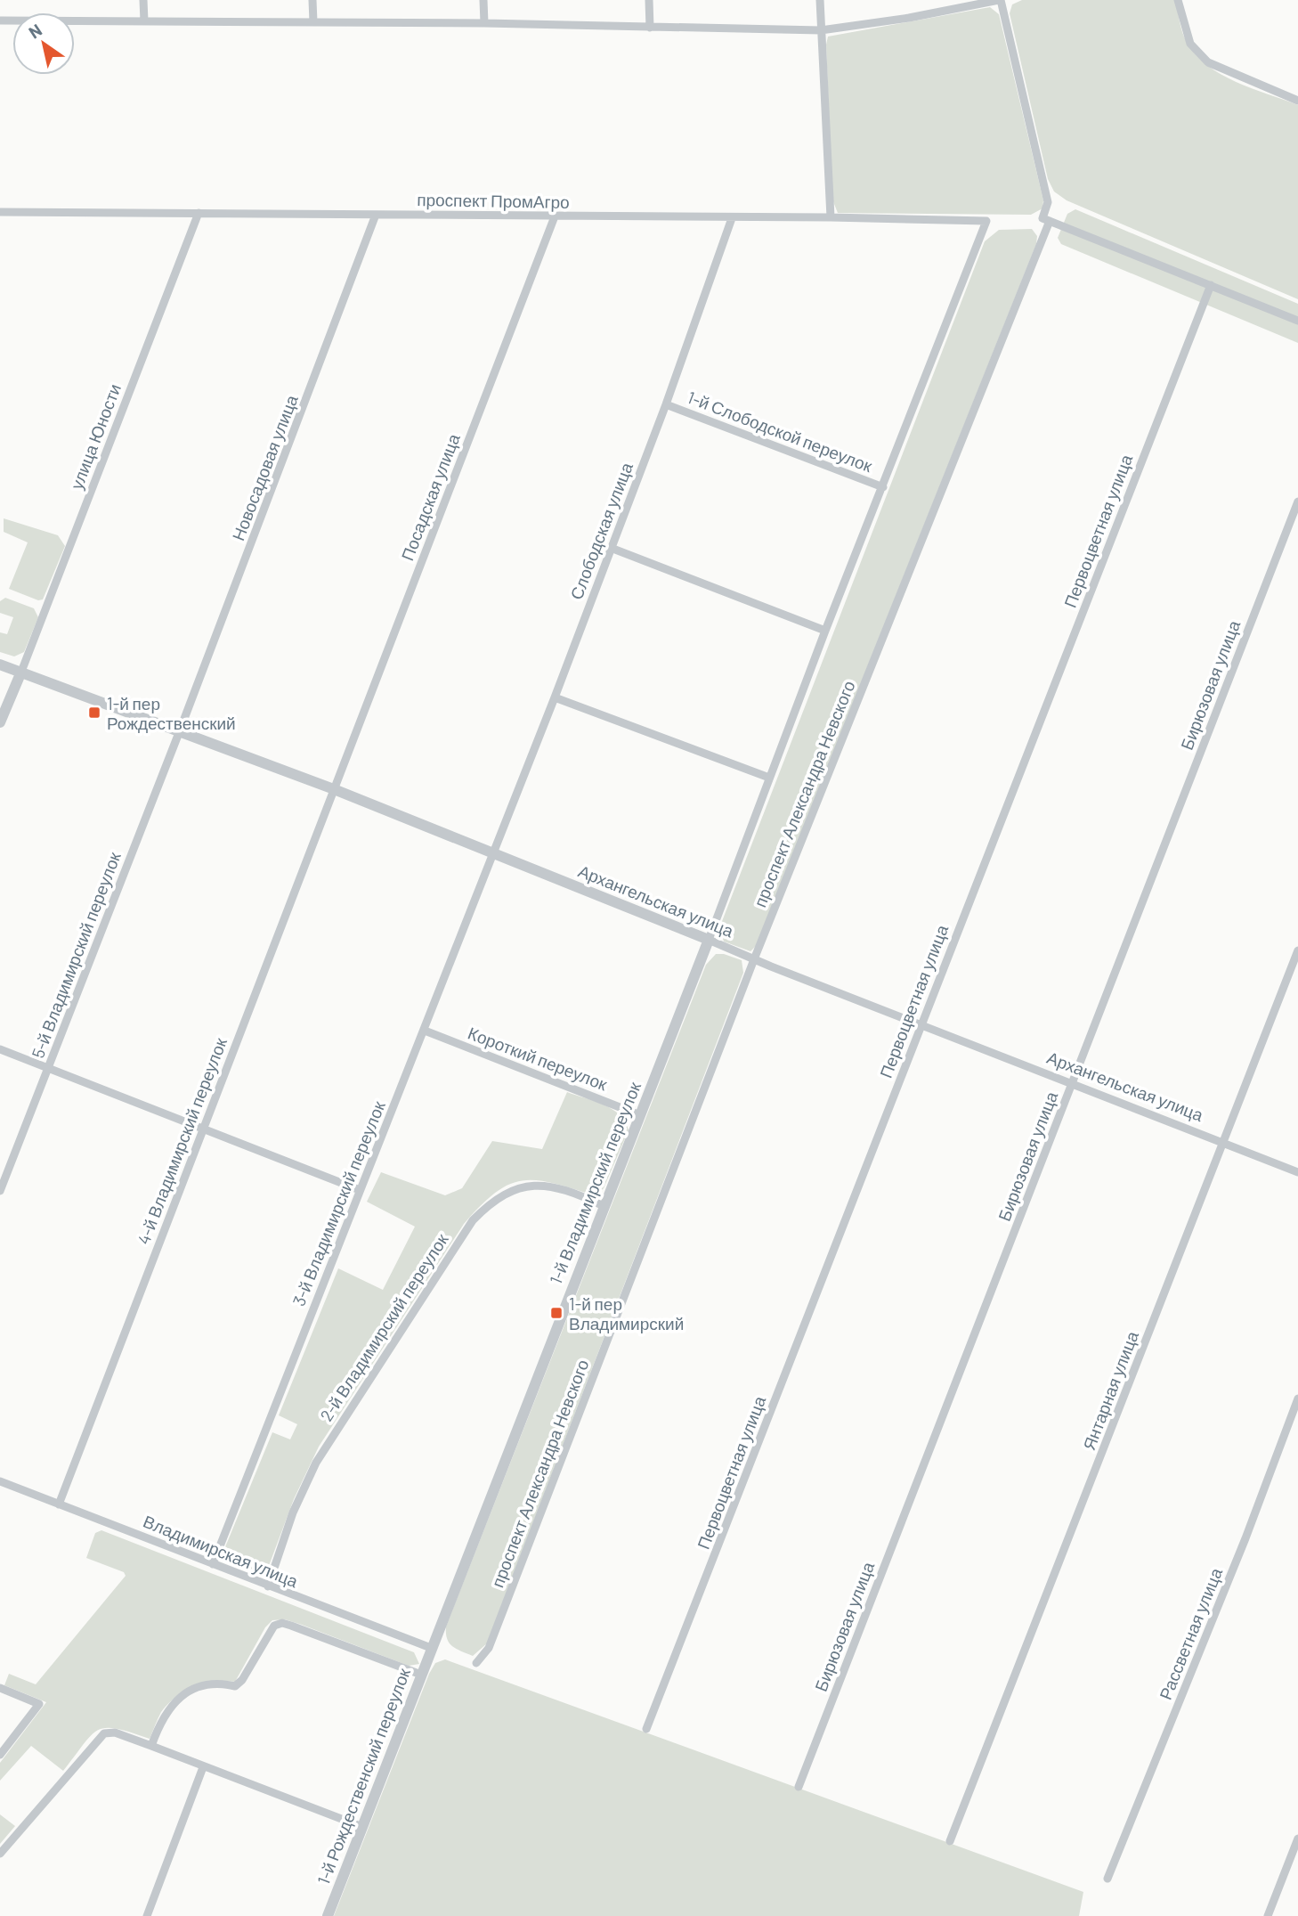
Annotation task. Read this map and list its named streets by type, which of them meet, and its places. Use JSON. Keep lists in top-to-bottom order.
{
  "streets": {
    "street": [
      "проспект ПромАгро",
      "1-й Слободской переулок",
      "улица Юности",
      "Новосадовая улица",
      "Посадская улица",
      "Слободская улица",
      "Первоцветная улица",
      "Бирюзовая улица",
      "проспект Александра Невского",
      "Архангельская улица",
      "5-й Владимирский переулок",
      "Короткий переулок",
      "4-й Владимирский переулок",
      "1-й Владимирский переулок",
      "3-й Владимирский переулок",
      "2-й Владимирский переулок",
      "Янтарная улица",
      "Владимирская улица",
      "Рассветная улица",
      "1-й Рождественский переулок"
    ]
  },
  "crossings": [
    ["проспект ПромАгро", "улица Юности"],
    ["проспект ПромАгро", "Новосадовая улица"],
    ["проспект ПромАгро", "Посадская улица"],
    ["проспект ПромАгро", "Слободская улица"],
    ["проспект ПромАгро", "проспект Александра Невского"],
    ["1-й Слободской переулок", "Слободская улица"],
    ["1-й Слободской переулок", "проспект Александра Невского"],
    ["улица Юности", "Архангельская улица"],
    ["Новосадовая улица", "Архангельская улица"],
    ["Новосадовая улица", "5-й Владимирский переулок"],
    ["Посадская улица", "Архангельская улица"],
    ["Посадская улица", "4-й Владимирский переулок"],
    ["Слободская улица", "Архангельская улица"],
    ["Слободская улица", "3-й Владимирский переулок"],
    ["Первоцветная улица", "Архангельская улица"],
    ["Бирюзовая улица", "Архангельская улица"],
    ["проспект Александра Невского", "Архангельская улица"],
    ["проспект Александра Невского", "1-й Владимирский переулок"],
    ["Архангельская улица", "5-й Владимирский переулок"],
    ["Архангельская улица", "4-й Владимирский переулок"],
    ["Архангельская улица", "1-й Владимирский переулок"],
    ["Архангельская улица", "3-й Владимирский переулок"],
    ["Архангельская улица", "Янтарная улица"],
    ["Короткий переулок", "1-й Владимирский переулок"],
    ["Короткий переулок", "3-й Владимирский переулок"],
    ["4-й Владимирский переулок", "Владимирская улица"],
    ["1-й Владимирский переулок", "2-й Владимирский переулок"],
    ["1-й Владимирский переулок", "Владимирская улица"],
    ["1-й Владимирский переулок", "1-й Рождественский переулок"],
    ["3-й Владимирский переулок", "Владимирская улица"],
    ["2-й Владимирский переулок", "Владимирская улица"],
    ["Владимирская улица", "1-й Рождественский переулок"]
  ],
  "places": {
    "transit": ["1-й пер Рождественский", "1-й пер Владимирский"]
  },
  "north": "top left"
}
